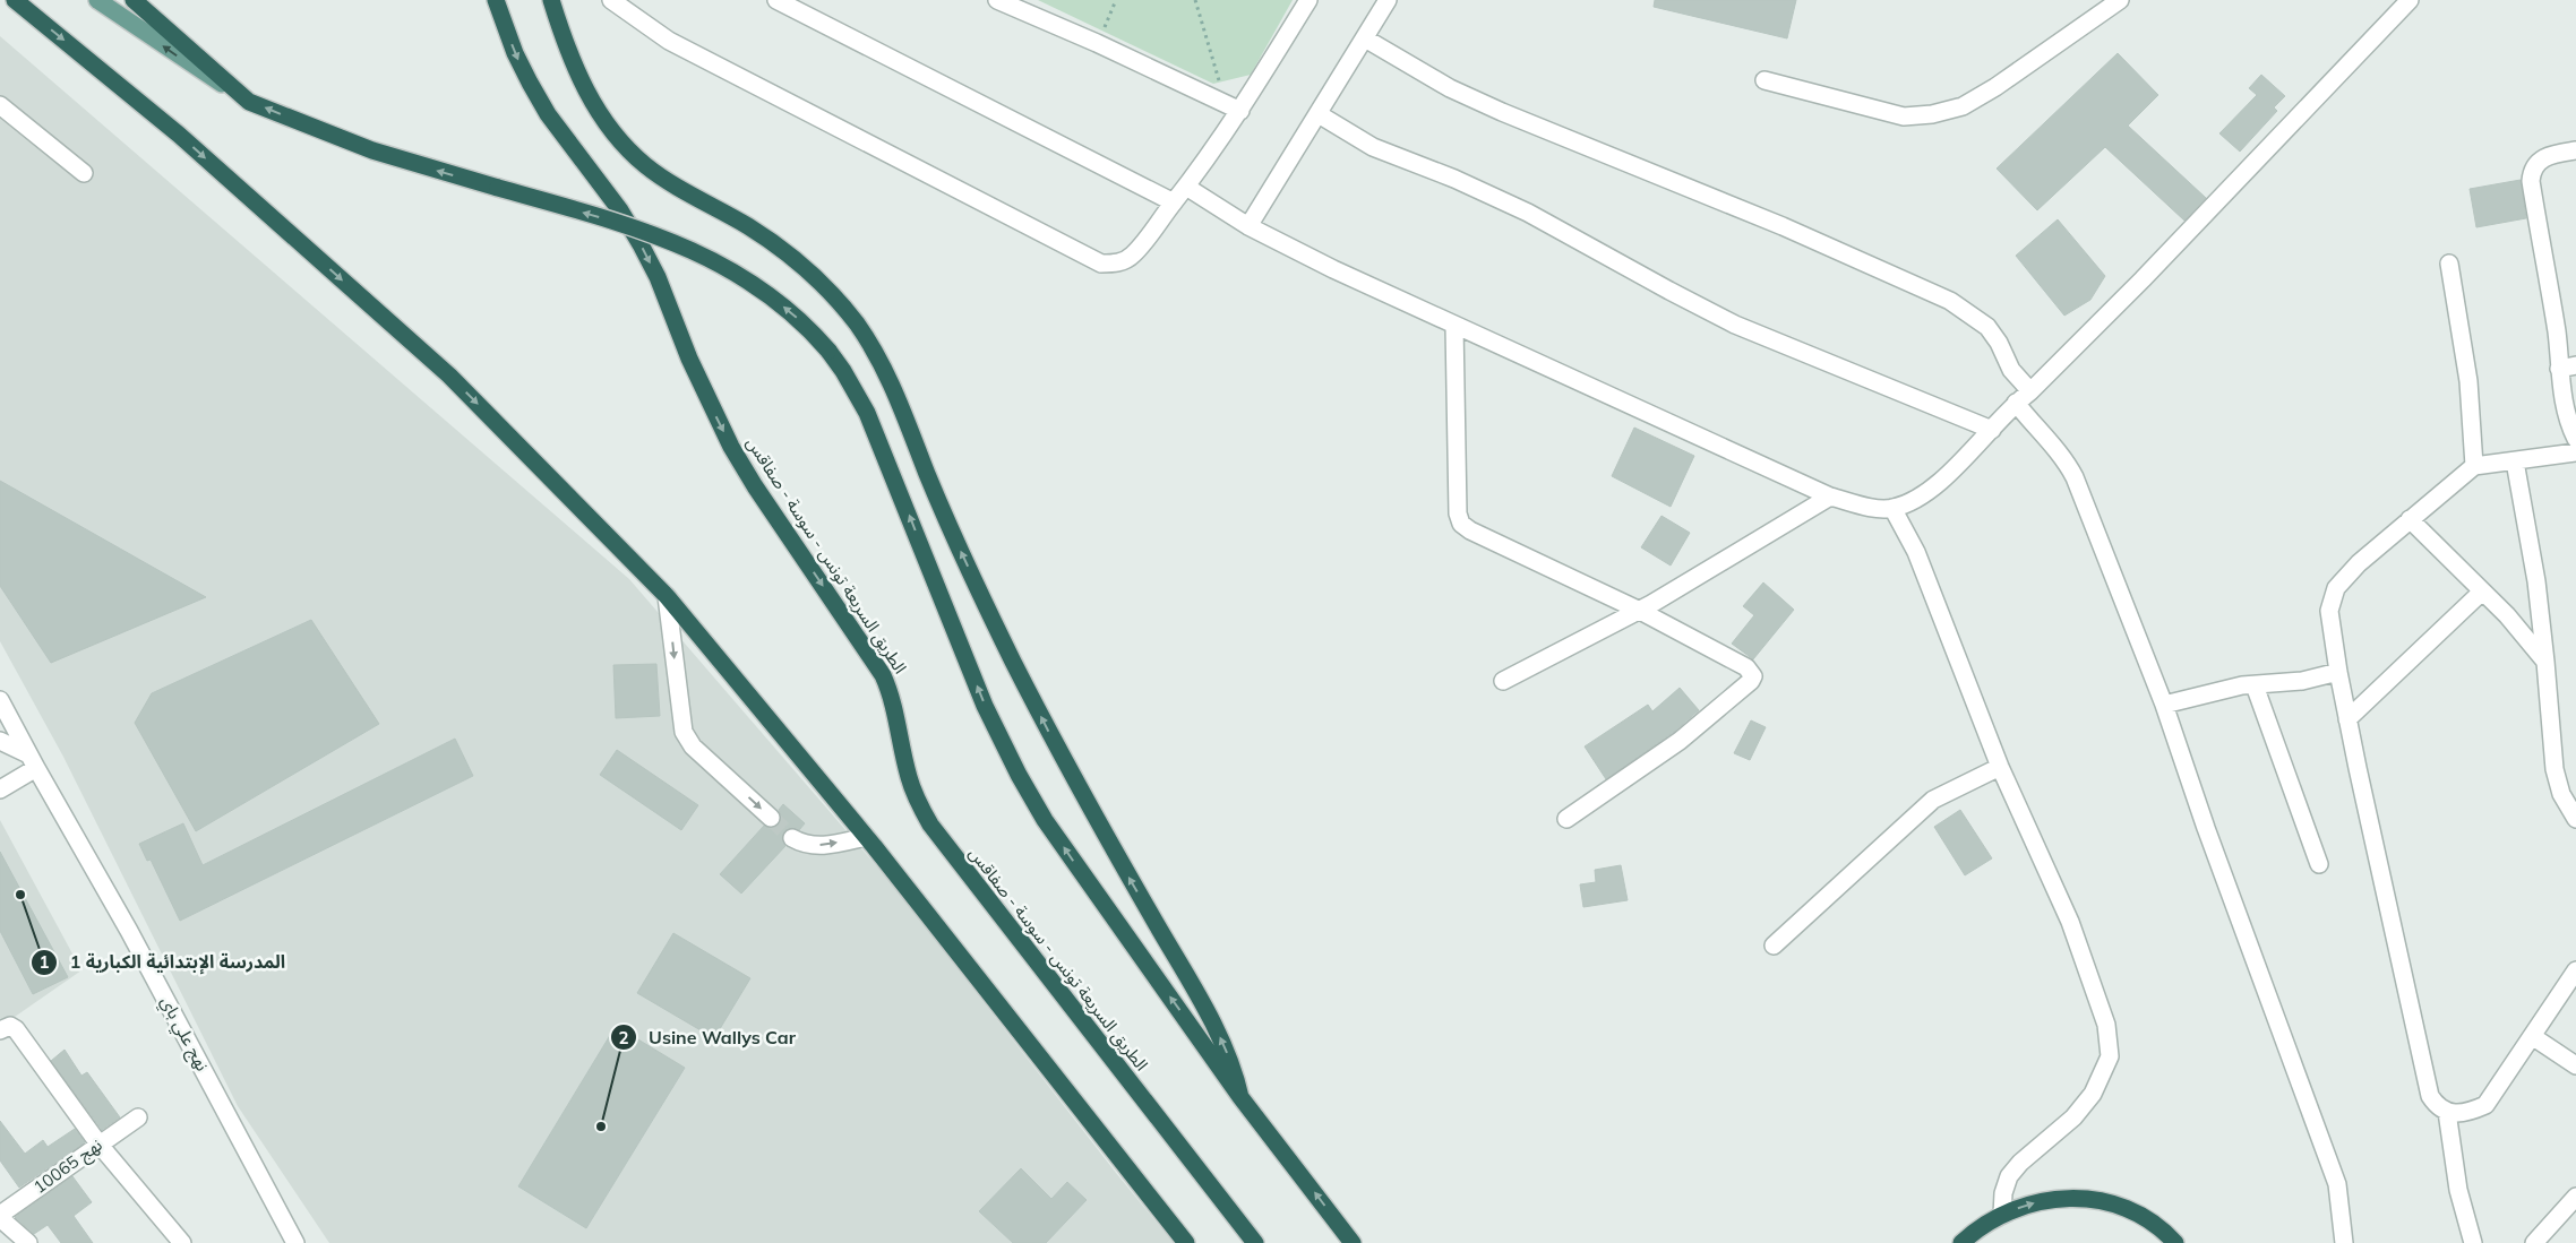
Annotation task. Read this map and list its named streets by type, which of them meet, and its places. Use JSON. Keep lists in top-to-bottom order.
{
  "streets": {
    "highway": ["الطريق السريعة تونس - سوسة - صفاقس"],
    "street": ["نهج علي باي", "نهج 10065"]
  },
  "places": ["المدرسة الإبتدائية الكبارية 1", "Usine Wallys Car"]
}
